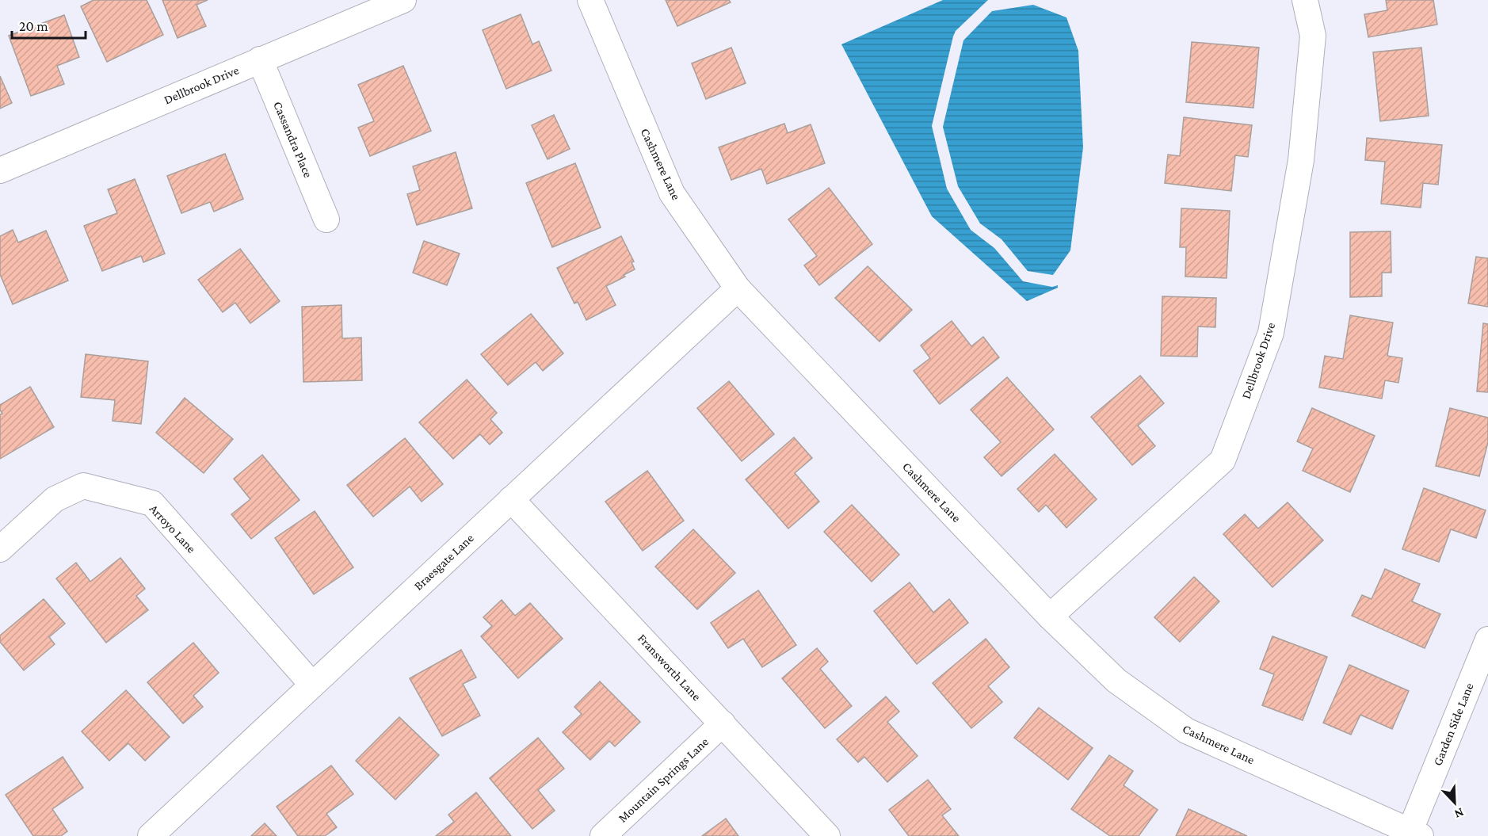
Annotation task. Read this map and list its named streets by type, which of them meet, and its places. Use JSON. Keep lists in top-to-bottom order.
{
  "streets": {
    "street": [
      "Dellbrook Drive",
      "Cassandra Place",
      "Cashmere Lane",
      "Arroyo Lane",
      "Braesgate Lane",
      "Fransworth Lane",
      "Garden Side Lane",
      "Mountain Springs Lane"
    ]
  },
  "crossings": [
    ["Dellbrook Drive", "Cassandra Place"],
    ["Dellbrook Drive", "Cashmere Lane"],
    ["Cashmere Lane", "Braesgate Lane"],
    ["Cashmere Lane", "Garden Side Lane"],
    ["Arroyo Lane", "Braesgate Lane"],
    ["Braesgate Lane", "Fransworth Lane"],
    ["Fransworth Lane", "Mountain Springs Lane"]
  ],
  "scale_bar": "20 m",
  "north": "bottom right"
}
